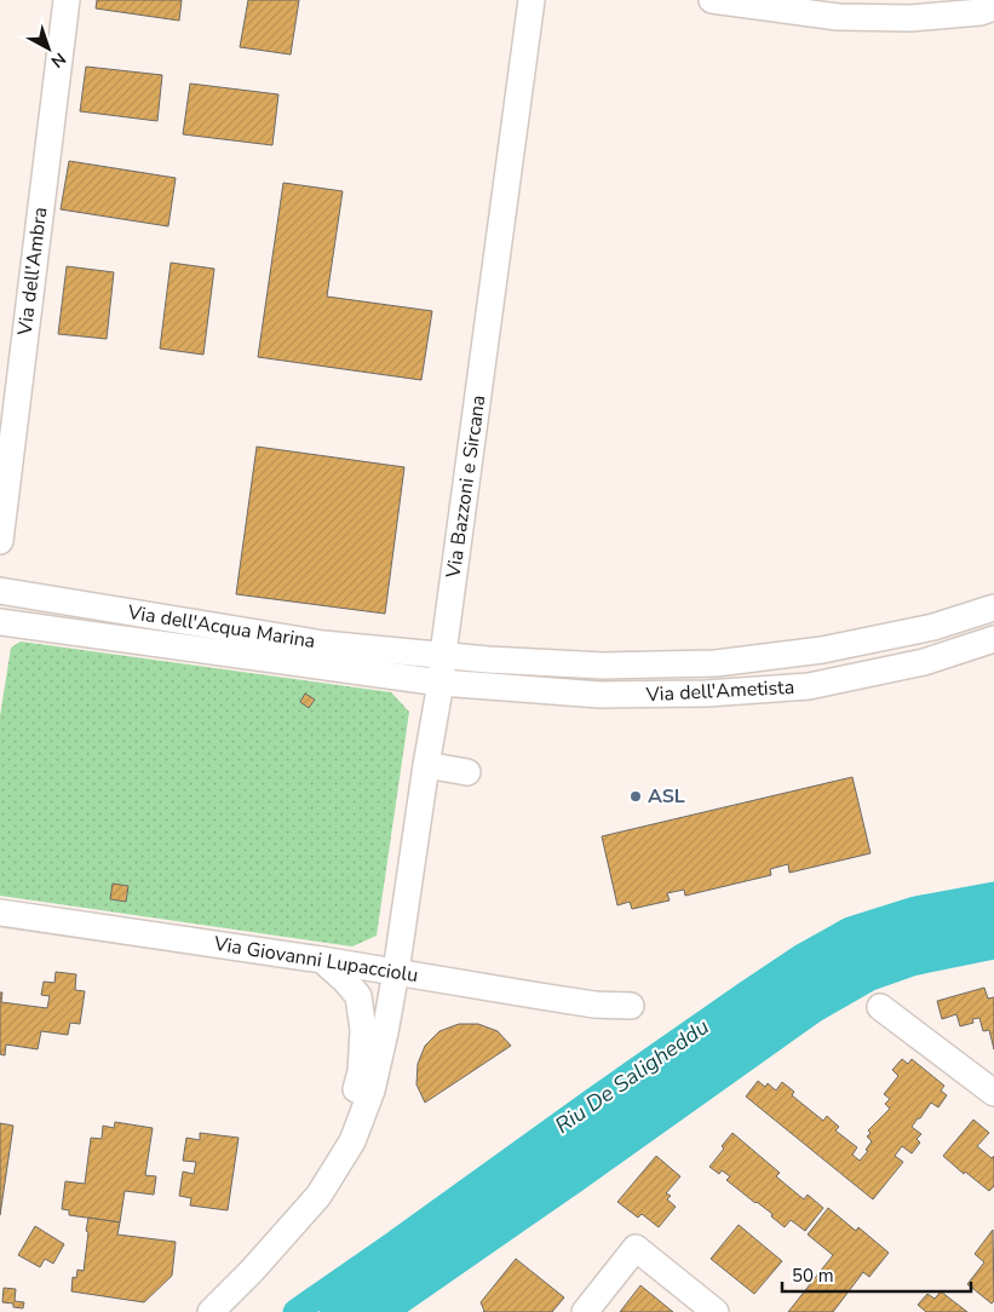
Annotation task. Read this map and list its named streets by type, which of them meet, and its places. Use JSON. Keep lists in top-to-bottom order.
{
  "streets": {
    "street": [
      "Via dell'Ambra",
      "Via Bazzoni e Sircana",
      "Via dell'Acqua Marina",
      "Via dell'Ametista",
      "Via Giovanni Lupacciolu"
    ]
  },
  "crossings": [
    ["Via Bazzoni e Sircana", "Via dell'Acqua Marina"],
    ["Via Bazzoni e Sircana", "Via dell'Ametista"],
    ["Via Bazzoni e Sircana", "Via Giovanni Lupacciolu"],
    ["Via dell'Acqua Marina", "Via dell'Ametista"]
  ],
  "water": ["Riu De Saligheddu"],
  "places": ["ASL"],
  "scale_bar": "50 m",
  "north": "bottom right"
}
